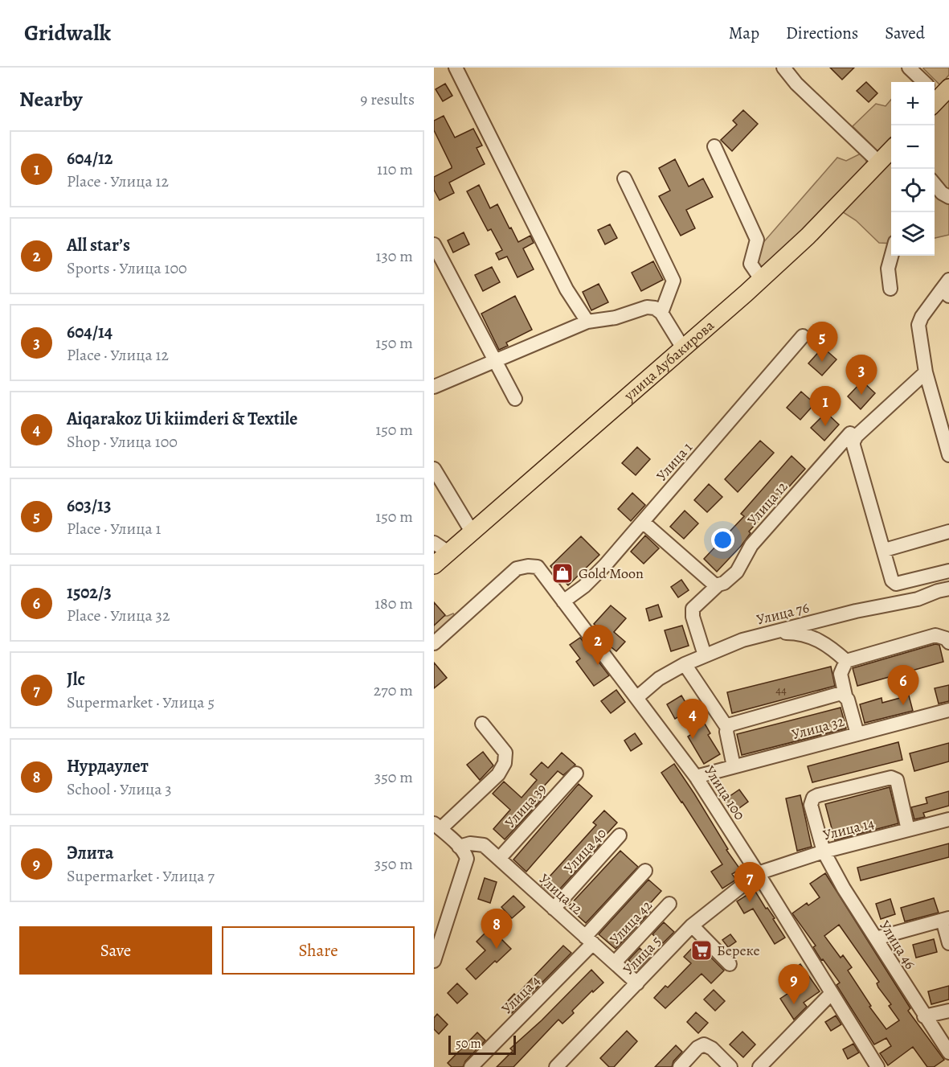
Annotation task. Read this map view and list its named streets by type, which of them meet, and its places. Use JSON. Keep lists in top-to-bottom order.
{
  "streets": {
    "main road": ["улица Аубакирова"],
    "street": [
      "Улица 1",
      "Улица 12",
      "Улица 76",
      "Улица 32",
      "Улица 100",
      "Улица 39",
      "Улица 14",
      "Улица 40",
      "Улица 42",
      "Улица 46",
      "Улица 5",
      "Улица 4"
    ]
  },
  "crossings": [
    ["Улица 1", "Улица 100"],
    ["Улица 12", "Улица 76"],
    ["Улица 12", "Улица 39"],
    ["Улица 12", "Улица 40"],
    ["Улица 12", "Улица 42"],
    ["Улица 12", "Улица 5"],
    ["Улица 12", "Улица 4"],
    ["Улица 76", "Улица 100"],
    ["Улица 32", "Улица 100"],
    ["Улица 100", "Улица 14"],
    ["Улица 100", "Улица 5"],
    ["Улица 14", "Улица 46"],
    ["Улица 14", "Улица 5"]
  ],
  "places": {
    "shop": ["Gold Moon"],
    "supermarket": ["Береке"]
  },
  "house_numbers": ["44"],
  "scale_bar": "50 m",
  "page": {
    "header": "Gridwalk",
    "nav": ["Map", "Directions", "Saved"],
    "heading": ["Nearby", "9 results"],
    "map_buttons": ["+", "−"],
    "list": [
      {
        "mark": "1",
        "name": "604/12",
        "note": "Place · Улица 12",
        "value": "110 m"
      },
      {
        "mark": "2",
        "name": "All star’s",
        "note": "Sports · Улица 100",
        "value": "130 m"
      },
      {
        "mark": "3",
        "name": "604/14",
        "note": "Place · Улица 12",
        "value": "150 m"
      },
      {
        "mark": "4",
        "name": "Aiqarakoz Ui kiimderi & Textile",
        "note": "Shop · Улица 100",
        "value": "150 m"
      },
      {
        "mark": "5",
        "name": "603/13",
        "note": "Place · Улица 1",
        "value": "150 m"
      },
      {
        "mark": "6",
        "name": "1502/3",
        "note": "Place · Улица 32",
        "value": "180 m"
      },
      {
        "mark": "7",
        "name": "Jlc",
        "note": "Supermarket · Улица 5",
        "value": "270 m"
      },
      {
        "mark": "8",
        "name": "Нурдаулет",
        "note": "School · Улица 3",
        "value": "350 m"
      },
      {
        "mark": "9",
        "name": "Элита",
        "note": "Supermarket · Улица 7",
        "value": "350 m"
      }
    ],
    "pins": [
      "5",
      "3",
      "1",
      "2",
      "6",
      "4",
      "7",
      "8",
      "9"
    ],
    "buttons": ["Save", "Share"],
    "scale": "50 m"
  }
}
